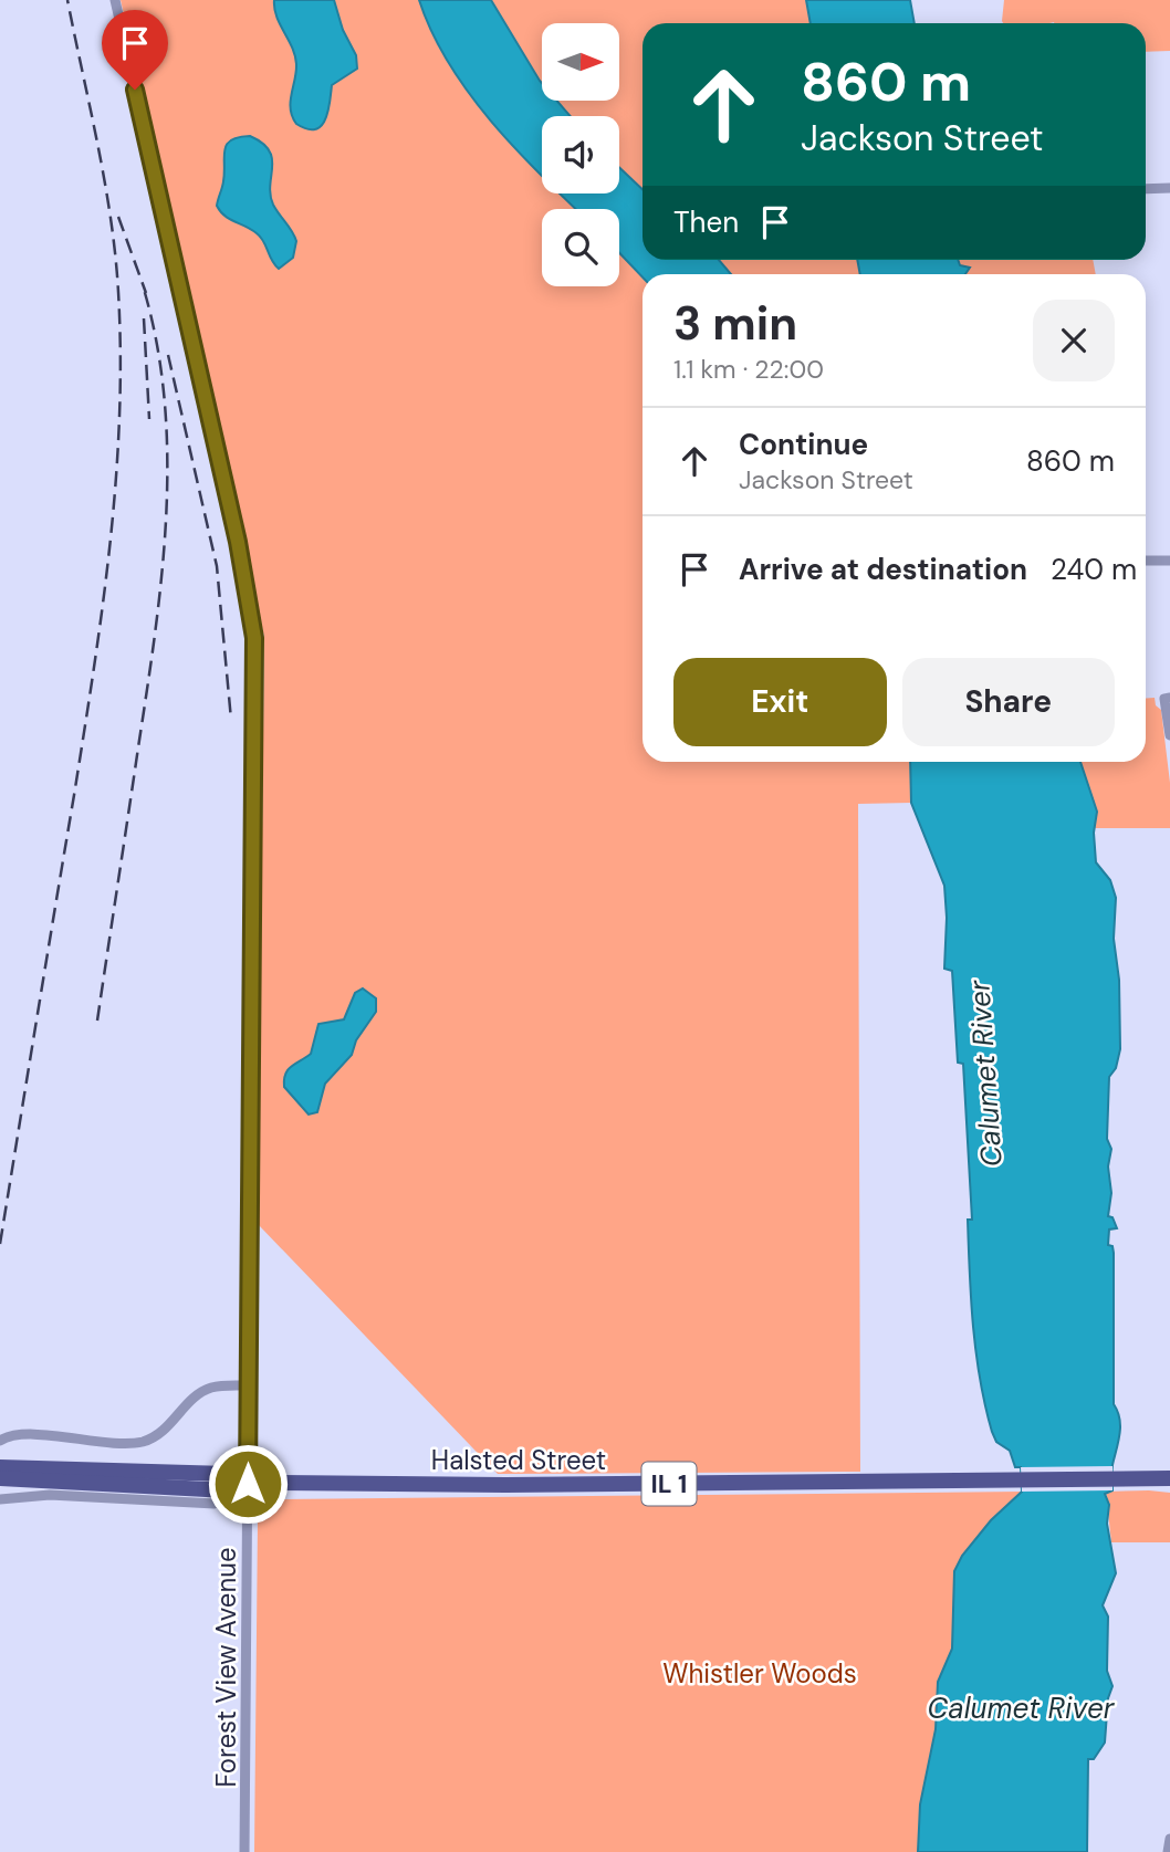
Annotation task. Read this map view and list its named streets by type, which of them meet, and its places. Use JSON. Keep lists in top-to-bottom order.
{
  "streets": {
    "main road": ["Halsted Street", "IL 1"],
    "street": ["Forest View Avenue"]
  },
  "crossings": [
    ["Halsted Street", "Forest View Avenue"]
  ],
  "water": ["Calumet River"],
  "parks": ["Whistler Woods"],
  "north": "right",
  "page": {
    "turn": ["860 m", "Jackson Street"],
    "then": "Then",
    "heading": ["3 min", "1.1 km · 22:00"],
    "list": [
      {
        "name": "Continue",
        "note": "Jackson Street",
        "value": "860 m"
      },
      {
        "name": "Arrive at destination",
        "value": "240 m"
      }
    ],
    "buttons": ["Exit", "Share"]
  }
}
